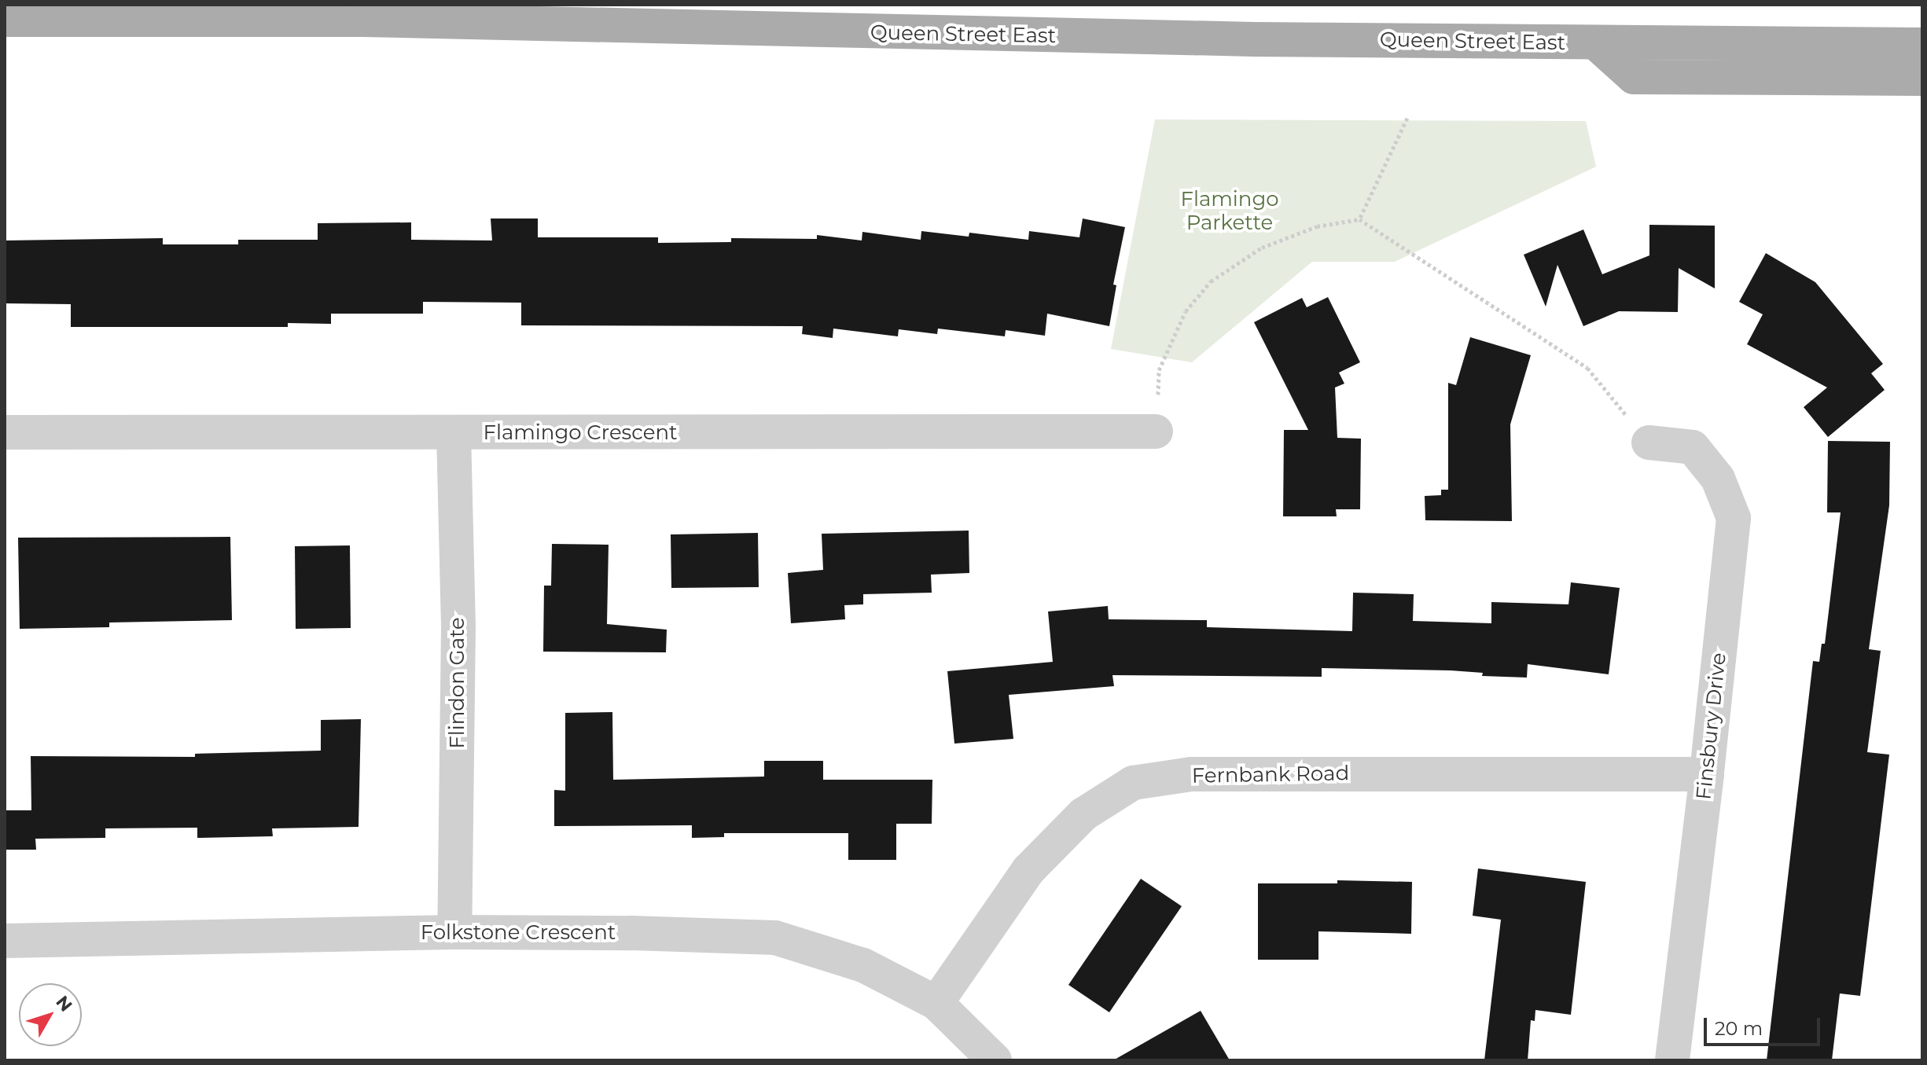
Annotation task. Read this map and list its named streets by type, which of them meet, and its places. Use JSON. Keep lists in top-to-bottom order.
{
  "streets": {
    "main road": ["Queen Street East"],
    "street": [
      "Flamingo Crescent",
      "Flindon Gate",
      "Finsbury Drive",
      "Fernbank Road",
      "Folkstone Crescent"
    ]
  },
  "crossings": [
    ["Flamingo Crescent", "Flindon Gate"],
    ["Flindon Gate", "Folkstone Crescent"],
    ["Finsbury Drive", "Fernbank Road"],
    ["Fernbank Road", "Folkstone Crescent"]
  ],
  "parks": ["Flamingo Parkette"],
  "scale_bar": "20 m",
  "north": "top right"
}
